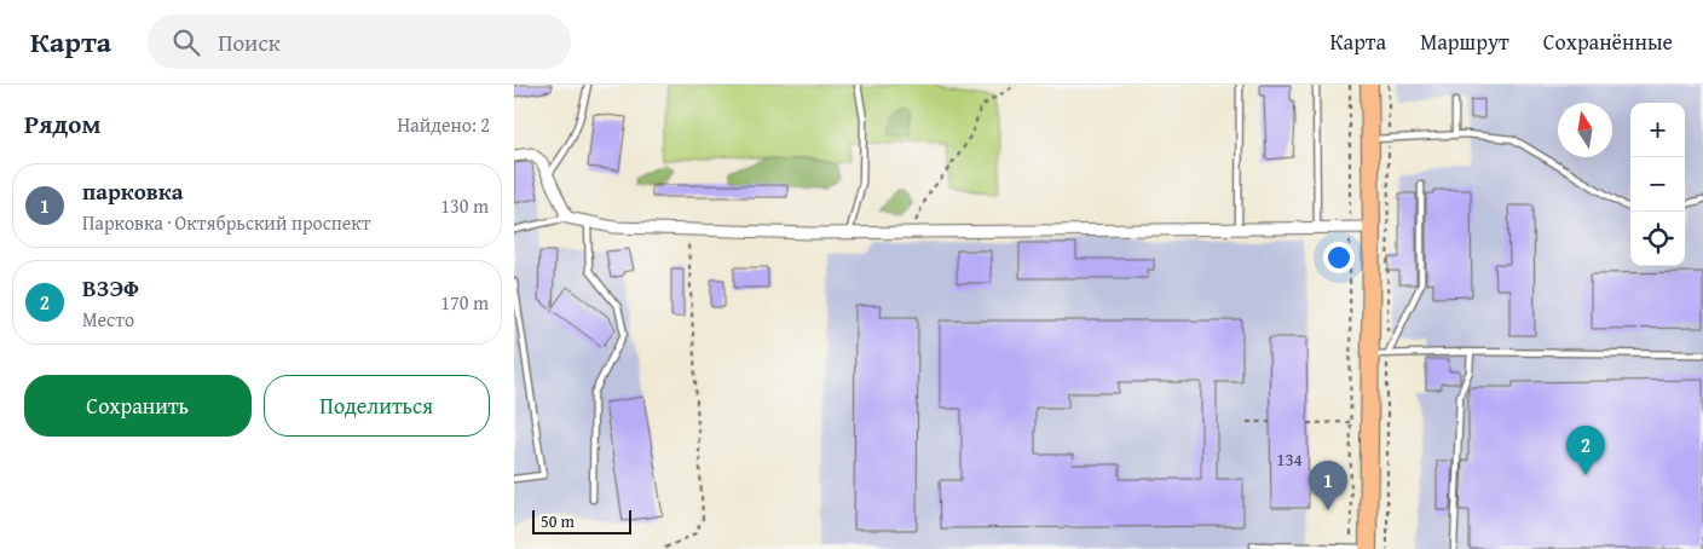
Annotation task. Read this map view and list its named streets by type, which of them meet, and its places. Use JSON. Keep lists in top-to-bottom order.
{
  "house_numbers": ["134"],
  "scale_bar": "50 m",
  "north": "top",
  "page": {
    "header": "Карта",
    "search": "Поиск",
    "nav": ["Карта", "Маршрут", "Сохранённые"],
    "heading": ["Рядом", "Найдено: 2"],
    "map_buttons": ["+", "−"],
    "list": [
      {
        "mark": "1",
        "name": "парковка",
        "note": "Парковка · Октябрьский проспект",
        "value": "130 m"
      },
      {
        "mark": "2",
        "name": "ВЗЭФ",
        "note": "Место",
        "value": "170 m"
      }
    ],
    "buttons": ["Сохранить", "Поделиться"],
    "pins": ["2", "1"],
    "scale": "50 m"
  }
}
